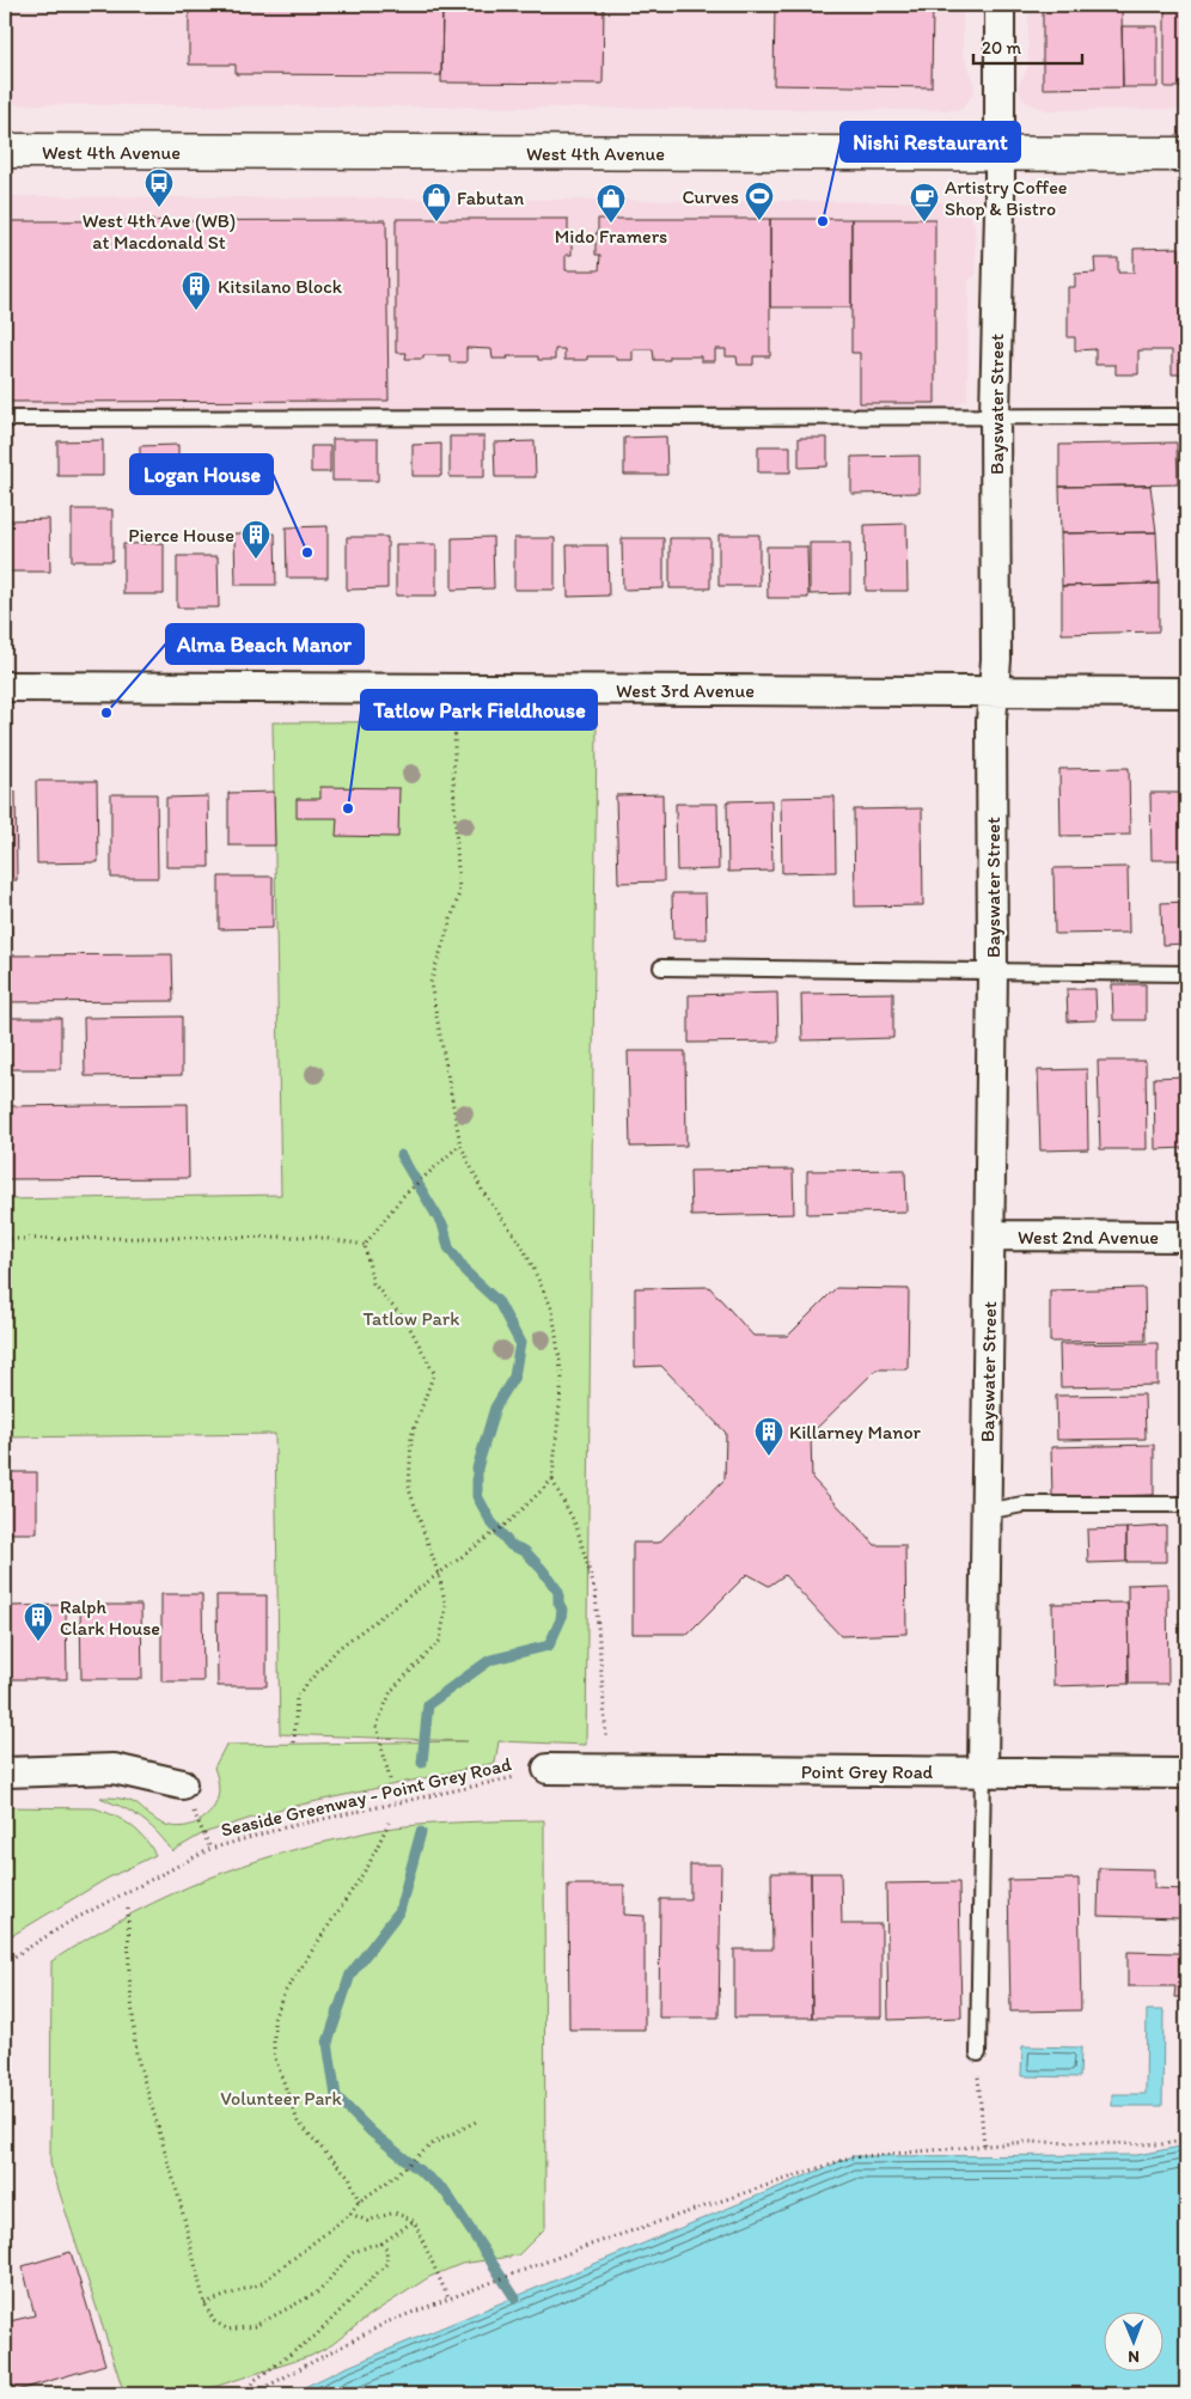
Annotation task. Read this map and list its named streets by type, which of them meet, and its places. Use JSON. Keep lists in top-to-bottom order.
{
  "streets": {
    "main road": ["West 4th Avenue"],
    "street": [
      "Bayswater Street",
      "West 3rd Avenue",
      "West 2nd Avenue",
      "Point Grey Road"
    ],
    "path": ["Seaside Greenway - Point Grey Road"]
  },
  "crossings": [
    ["West 4th Avenue", "Bayswater Street"],
    ["Bayswater Street", "West 3rd Avenue"],
    ["Bayswater Street", "West 2nd Avenue"],
    ["Bayswater Street", "Point Grey Road"],
    ["Point Grey Road", "Seaside Greenway - Point Grey Road"]
  ],
  "parks": ["Tatlow Park", "Volunteer Park"],
  "places": {
    "bus stop": ["West 4th Ave (WB) at Macdonald St"],
    "other": [
      "Nishi Restaurant",
      "Logan House",
      "Alma Beach Manor",
      "Tatlow Park Fieldhouse"
    ],
    "sports": ["Curves"],
    "shop": ["Fabutan", "Mido Framers"],
    "cafe": ["Artistry Coffee Shop & Bistro"],
    "building": [
      "Kitsilano Block",
      "Pierce House",
      "Killarney Manor",
      "Ralph Clark House"
    ]
  },
  "scale_bar": "20 m",
  "north": "bottom"
}
